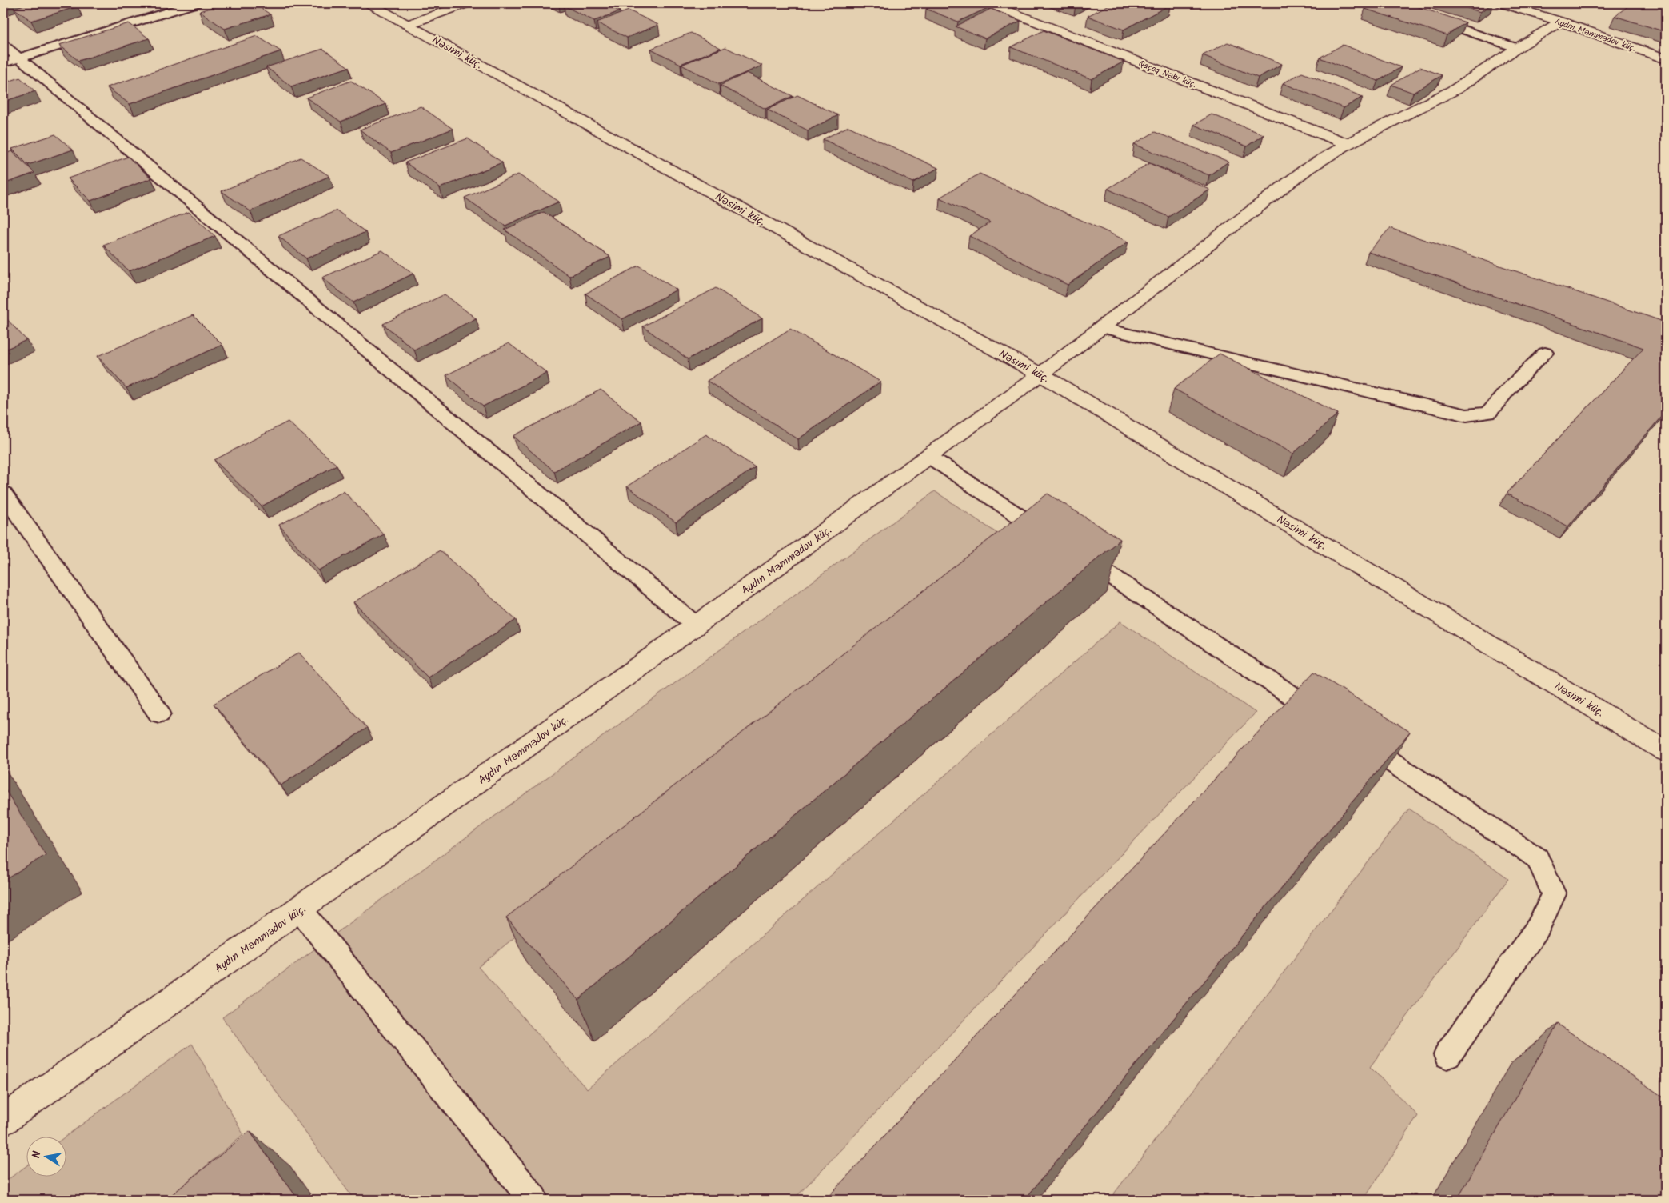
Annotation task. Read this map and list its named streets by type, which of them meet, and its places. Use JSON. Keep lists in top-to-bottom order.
{
  "streets": {
    "street": ["Aydın Məmmədov küç.", "Nəsimi küç.", "Qaçaq Nəbi küç."]
  },
  "crossings": [
    ["Aydın Məmmədov küç.", "Nəsimi küç."],
    ["Aydın Məmmədov küç.", "Qaçaq Nəbi küç."]
  ],
  "north": "left"
}
